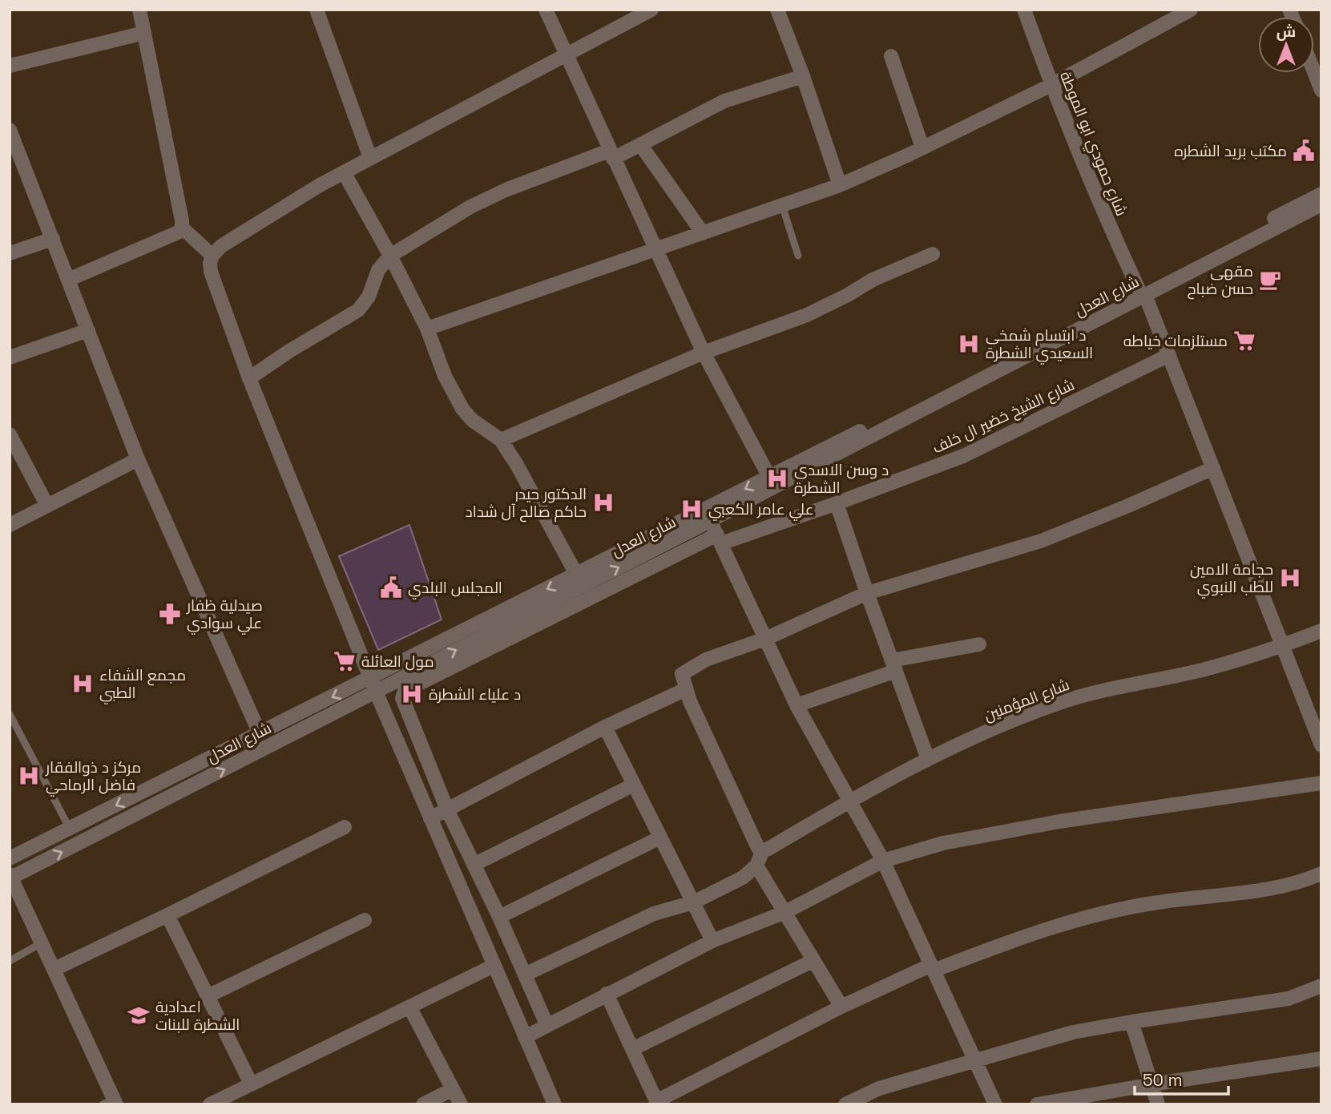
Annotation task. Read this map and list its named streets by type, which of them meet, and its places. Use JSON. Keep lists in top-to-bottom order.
{
  "streets": {
    "street": [
      "شارع حمودي ابو الموطة",
      "شارع العدل",
      "شارع الشيخ خضير ال خلف",
      "شارع المؤمنين"
    ]
  },
  "crossings": [
    ["شارع حمودي ابو الموطة", "شارع العدل"],
    ["شارع حمودي ابو الموطة", "شارع الشيخ خضير ال خلف"],
    ["شارع حمودي ابو الموطة", "شارع المؤمنين"]
  ],
  "places": {
    "public building": ["مكتب بريد الشطره", "المجلس البلدي"],
    "cafe": ["مقهى حسن ضباح"],
    "supermarket": ["مستلزمات خياطه", "مول العائلة"],
    "hospital": [
      "د ابتسام شمخي السعيدي الشطرة",
      "د وسن الاسدي الشطرة",
      "الدكتور حيدر حاكم صالح آل شداد",
      "علي عامر الكعبي",
      "حجامة الامين للطب النبوي",
      "مجمع الشفاء الطبي",
      "د علياء الشطرة",
      "مركز د ذوالفقار فاضل الرماحي"
    ],
    "pharmacy": ["صيدلية ظفار علي سوادي"],
    "school or university": ["اعدادية الشطرة للبنات"]
  },
  "scale_bar": "50 m",
  "north": "top"
}
